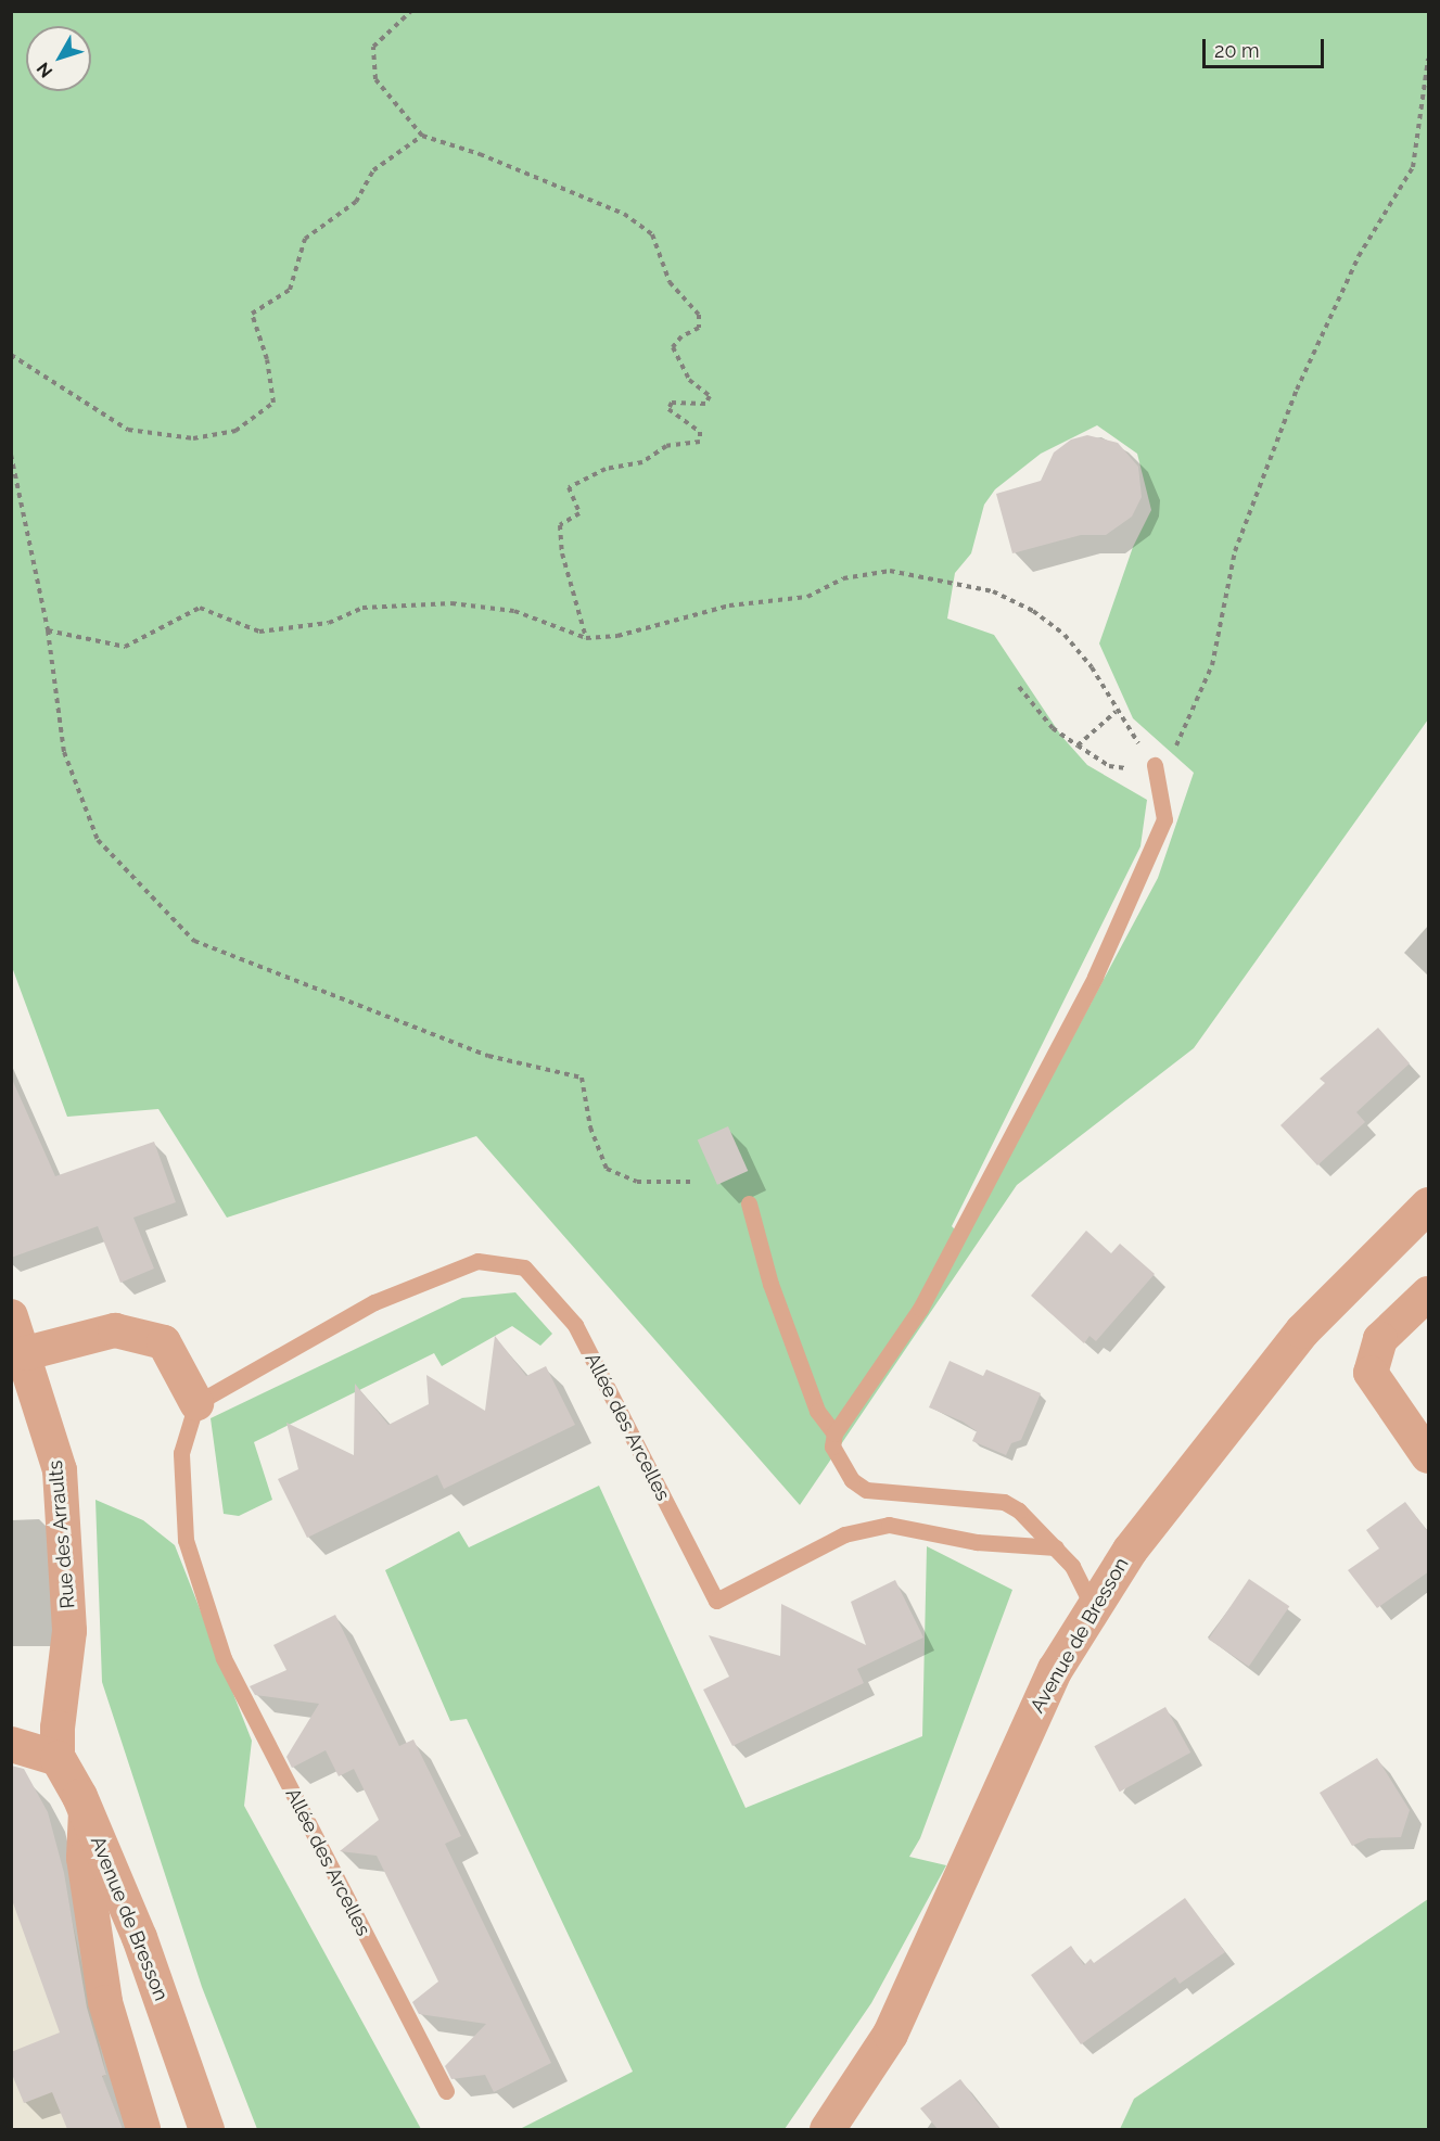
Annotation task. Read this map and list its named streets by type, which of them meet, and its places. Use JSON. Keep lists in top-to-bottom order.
{
  "streets": {
    "street": ["Rue des Arraults", "Avenue de Bresson"],
    "lane": ["Allée des Arcelles"]
  },
  "crossings": [
    ["Rue des Arraults", "Avenue de Bresson"]
  ],
  "scale_bar": "20 m",
  "north": "bottom left"
}
